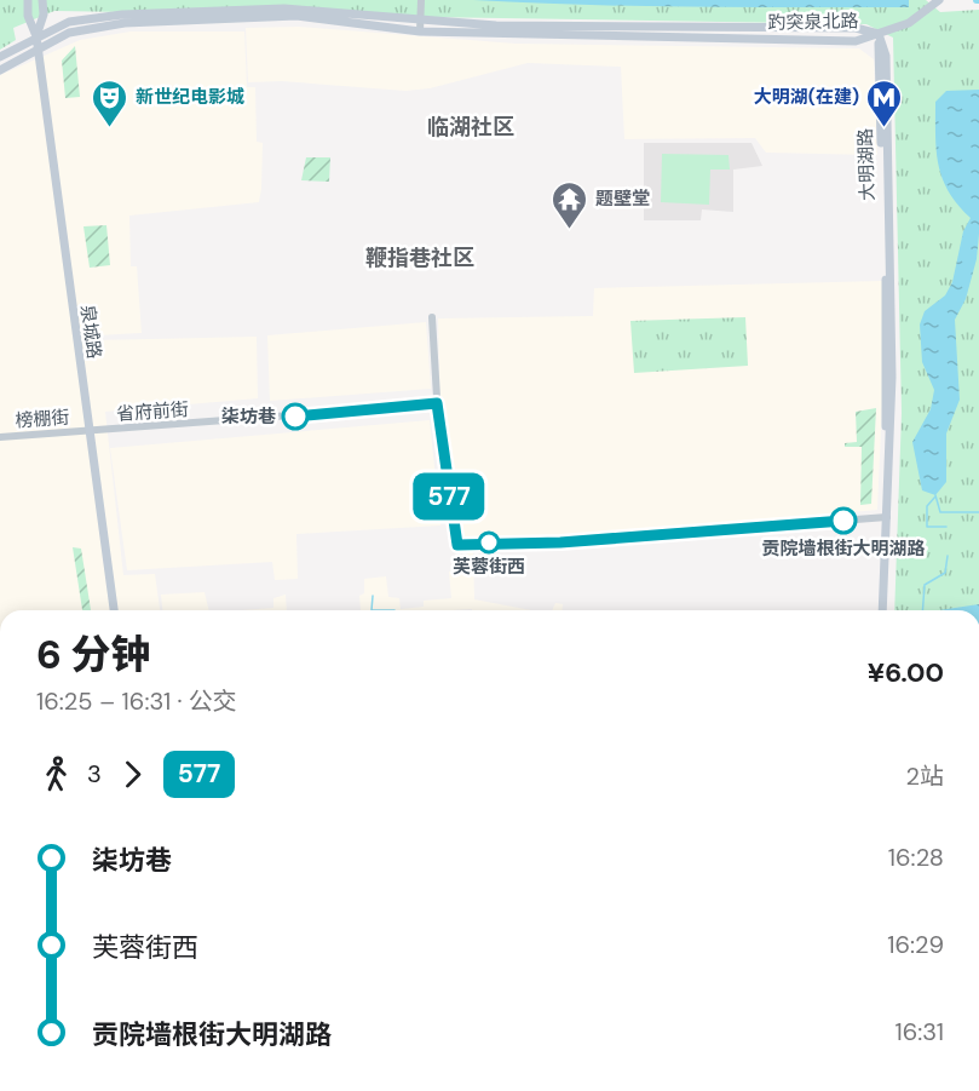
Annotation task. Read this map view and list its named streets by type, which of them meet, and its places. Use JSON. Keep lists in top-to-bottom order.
{
  "streets": {
    "main road": ["趵突泉北路", "大明湖路", "泉城路"],
    "street": ["省府前街", "榜棚街"]
  },
  "crossings": [
    ["趵突泉北路", "大明湖路"],
    ["趵突泉北路", "泉城路"],
    ["泉城路", "省府前街"],
    ["泉城路", "榜棚街"],
    ["省府前街", "榜棚街"]
  ],
  "districts": ["临湖社区", "鞭指巷社区"],
  "places": {
    "theatre": ["新世纪电影城"],
    "metro station": ["大明湖(在建)"],
    "temple": ["题壁堂"],
    "other": ["柒坊巷", "贡院墙根街大明湖路", "芙蓉街西"]
  },
  "lines": ["bus line 577"],
  "page": {
    "on_map": "577",
    "heading": ["6 分钟", "16:25 – 16:31 · 公交", "¥6.00"],
    "legs": ["3", "577", "2站"],
    "list": [
      {
        "name": "柒坊巷",
        "value": "16:28"
      },
      {
        "name": "芙蓉街西",
        "value": "16:29"
      },
      {
        "name": "贡院墙根街大明湖路",
        "value": "16:31"
      }
    ]
  }
}
